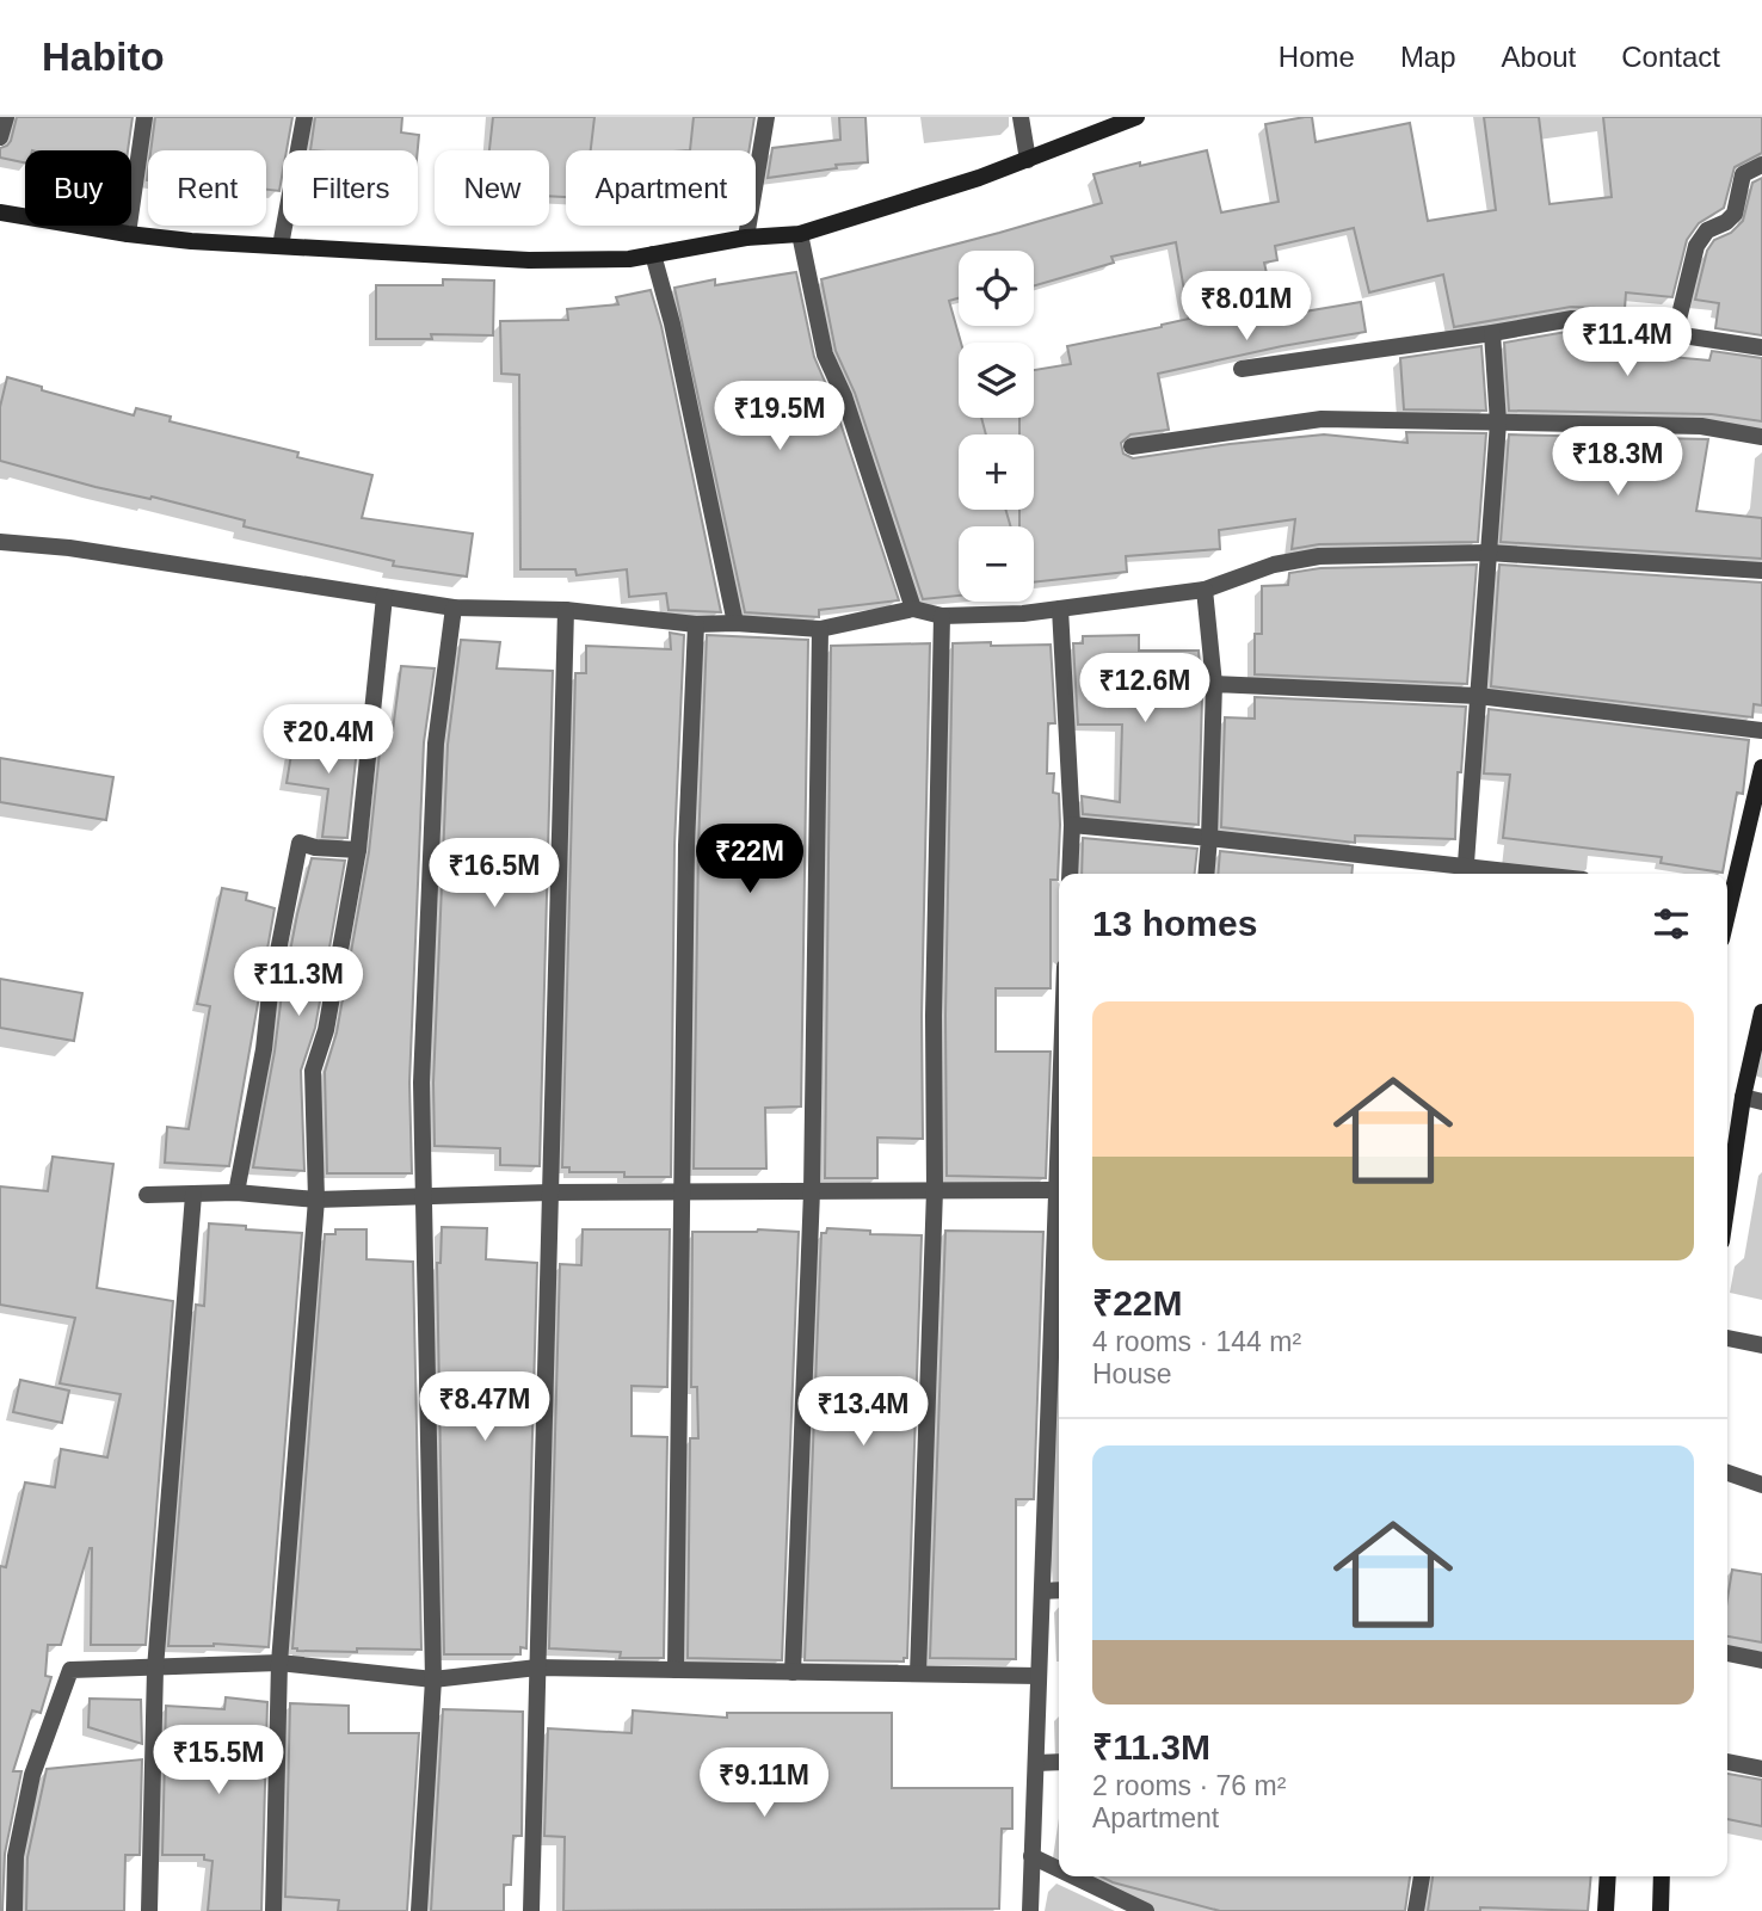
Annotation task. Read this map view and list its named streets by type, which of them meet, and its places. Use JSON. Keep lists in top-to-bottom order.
{
  "page": {
    "header": "Habito",
    "nav": [
      "Home",
      "Map",
      "About",
      "Contact"
    ],
    "chip": [
      "Buy",
      "Rent",
      "Filters",
      "New",
      "Apartment"
    ],
    "map_buttons": ["+", "−"],
    "price": [
      "₹8.01M",
      "₹11.4M",
      "₹19.5M",
      "₹18.3M",
      "₹12.6M",
      "₹20.4M",
      "₹22M",
      "₹16.5M",
      "₹11.3M",
      "₹8.47M",
      "₹13.4M",
      "₹15.5M",
      "₹9.11M"
    ],
    "heading": "13 homes",
    "list": [
      {
        "name": "₹22M",
        "note": "4 rooms · 144 m² · House"
      },
      {
        "name": "₹11.3M",
        "note": "2 rooms · 76 m² · Apartment"
      }
    ]
  }
}
